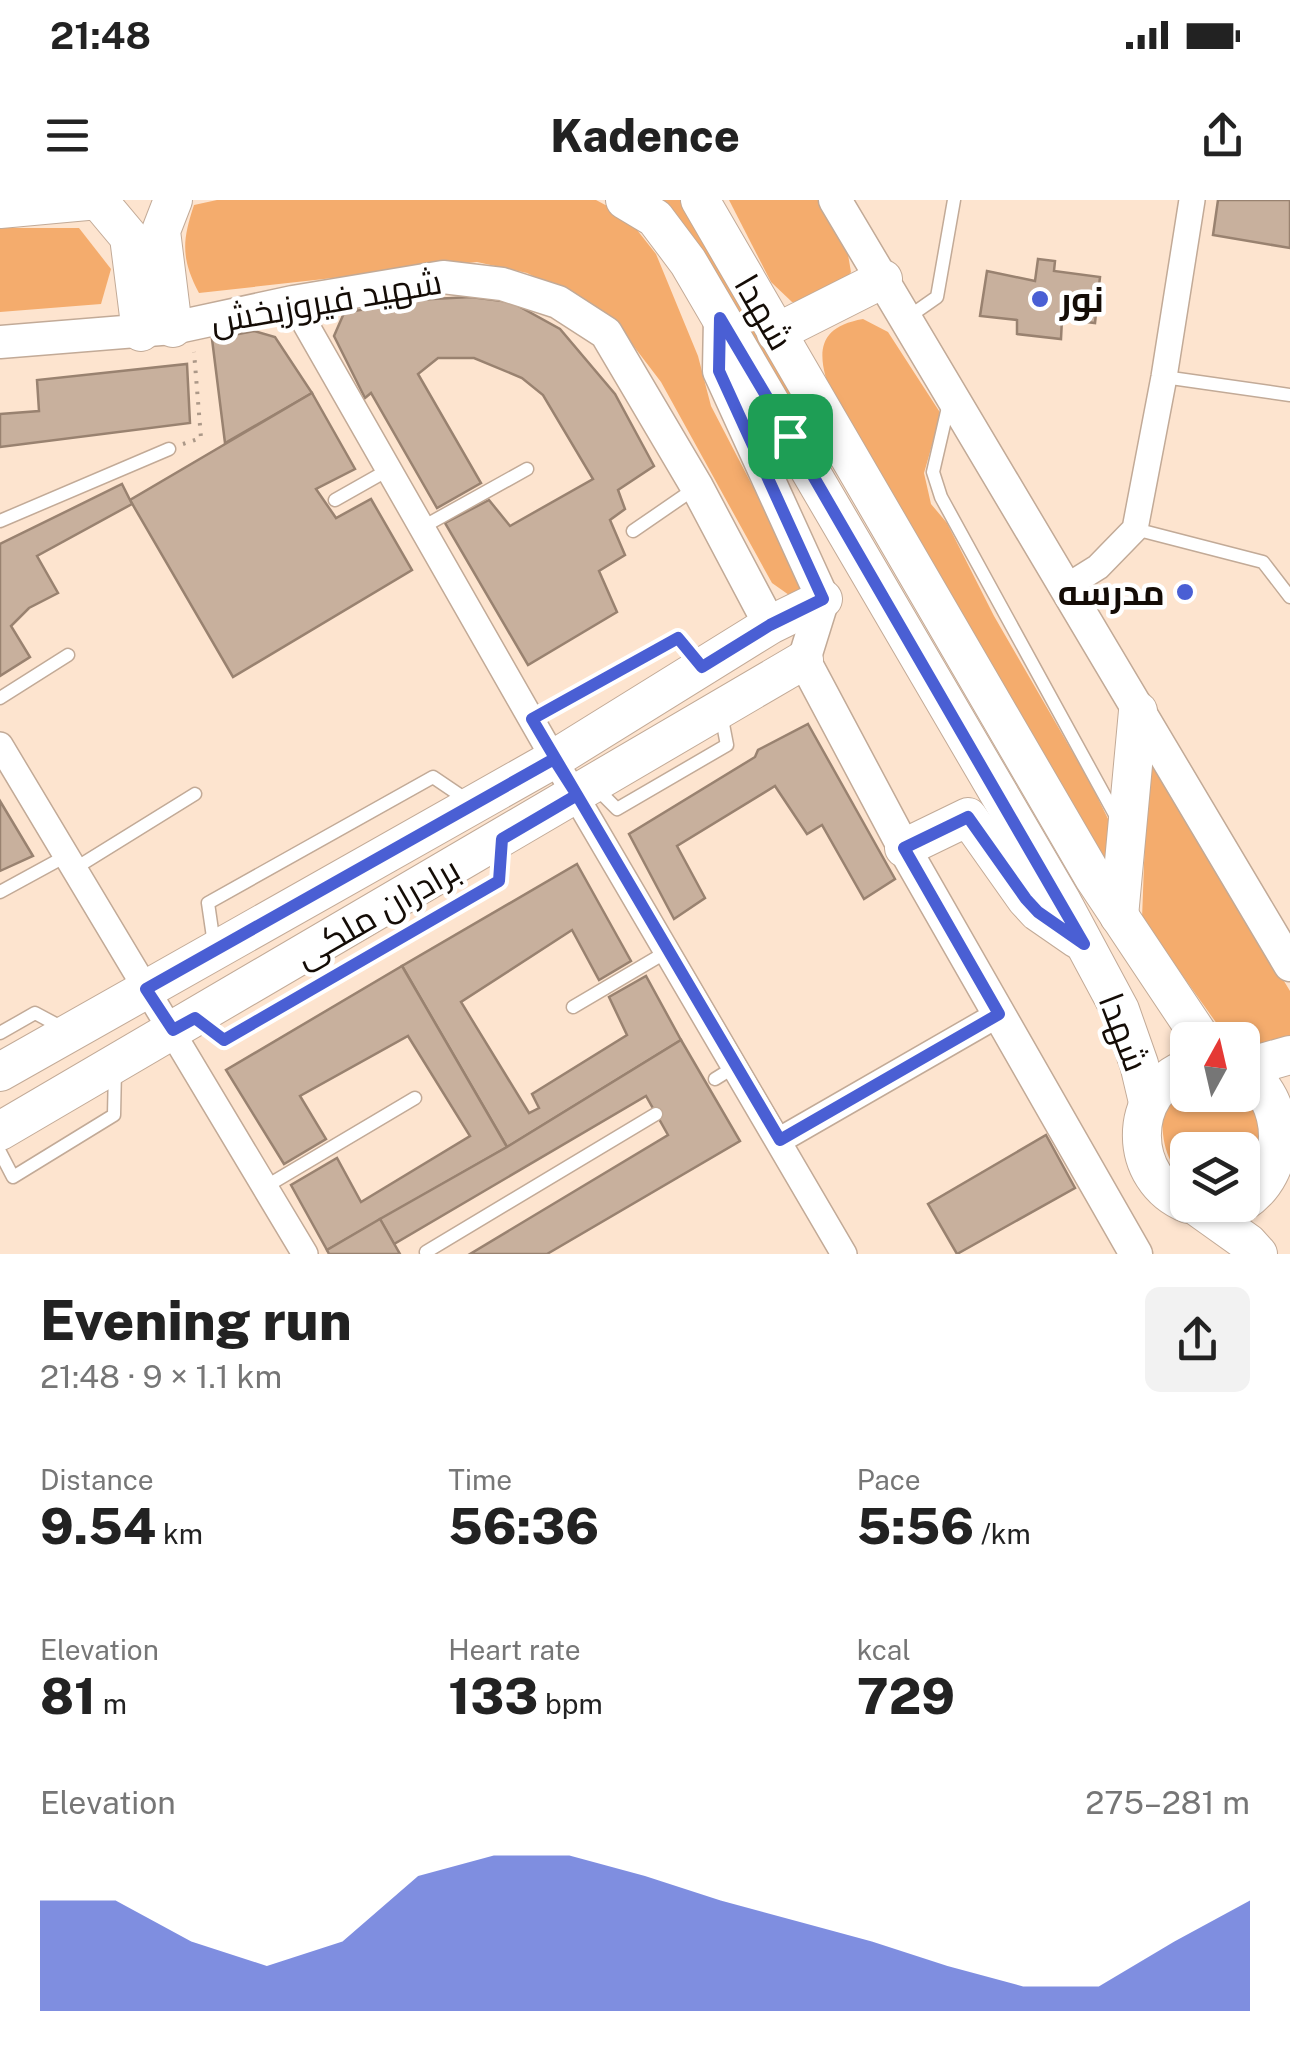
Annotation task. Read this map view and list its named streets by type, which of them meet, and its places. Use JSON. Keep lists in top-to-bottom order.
{
  "streets": {
    "main road": ["شهدا", "برادران ملکی"],
    "street": ["شهید فیروزبخش"]
  },
  "crossings": [
    ["شهید فیروزبخش", "برادران ملکی"]
  ],
  "places": ["نور", "مدرسه"],
  "north": "top",
  "page": {
    "status": "21:48",
    "header": "Kadence",
    "heading": ["Evening run", "21:48 · 9 × 1.1 km"],
    "stats": [
      ["Distance", "9.54 km"],
      ["Time", "56:36"],
      ["Pace", "5:56 /km"],
      ["Elevation", "81 m"],
      ["Heart rate", "133 bpm"],
      ["kcal", "729"]
    ],
    "chart": ["Elevation", "275–281 m"]
  }
}
